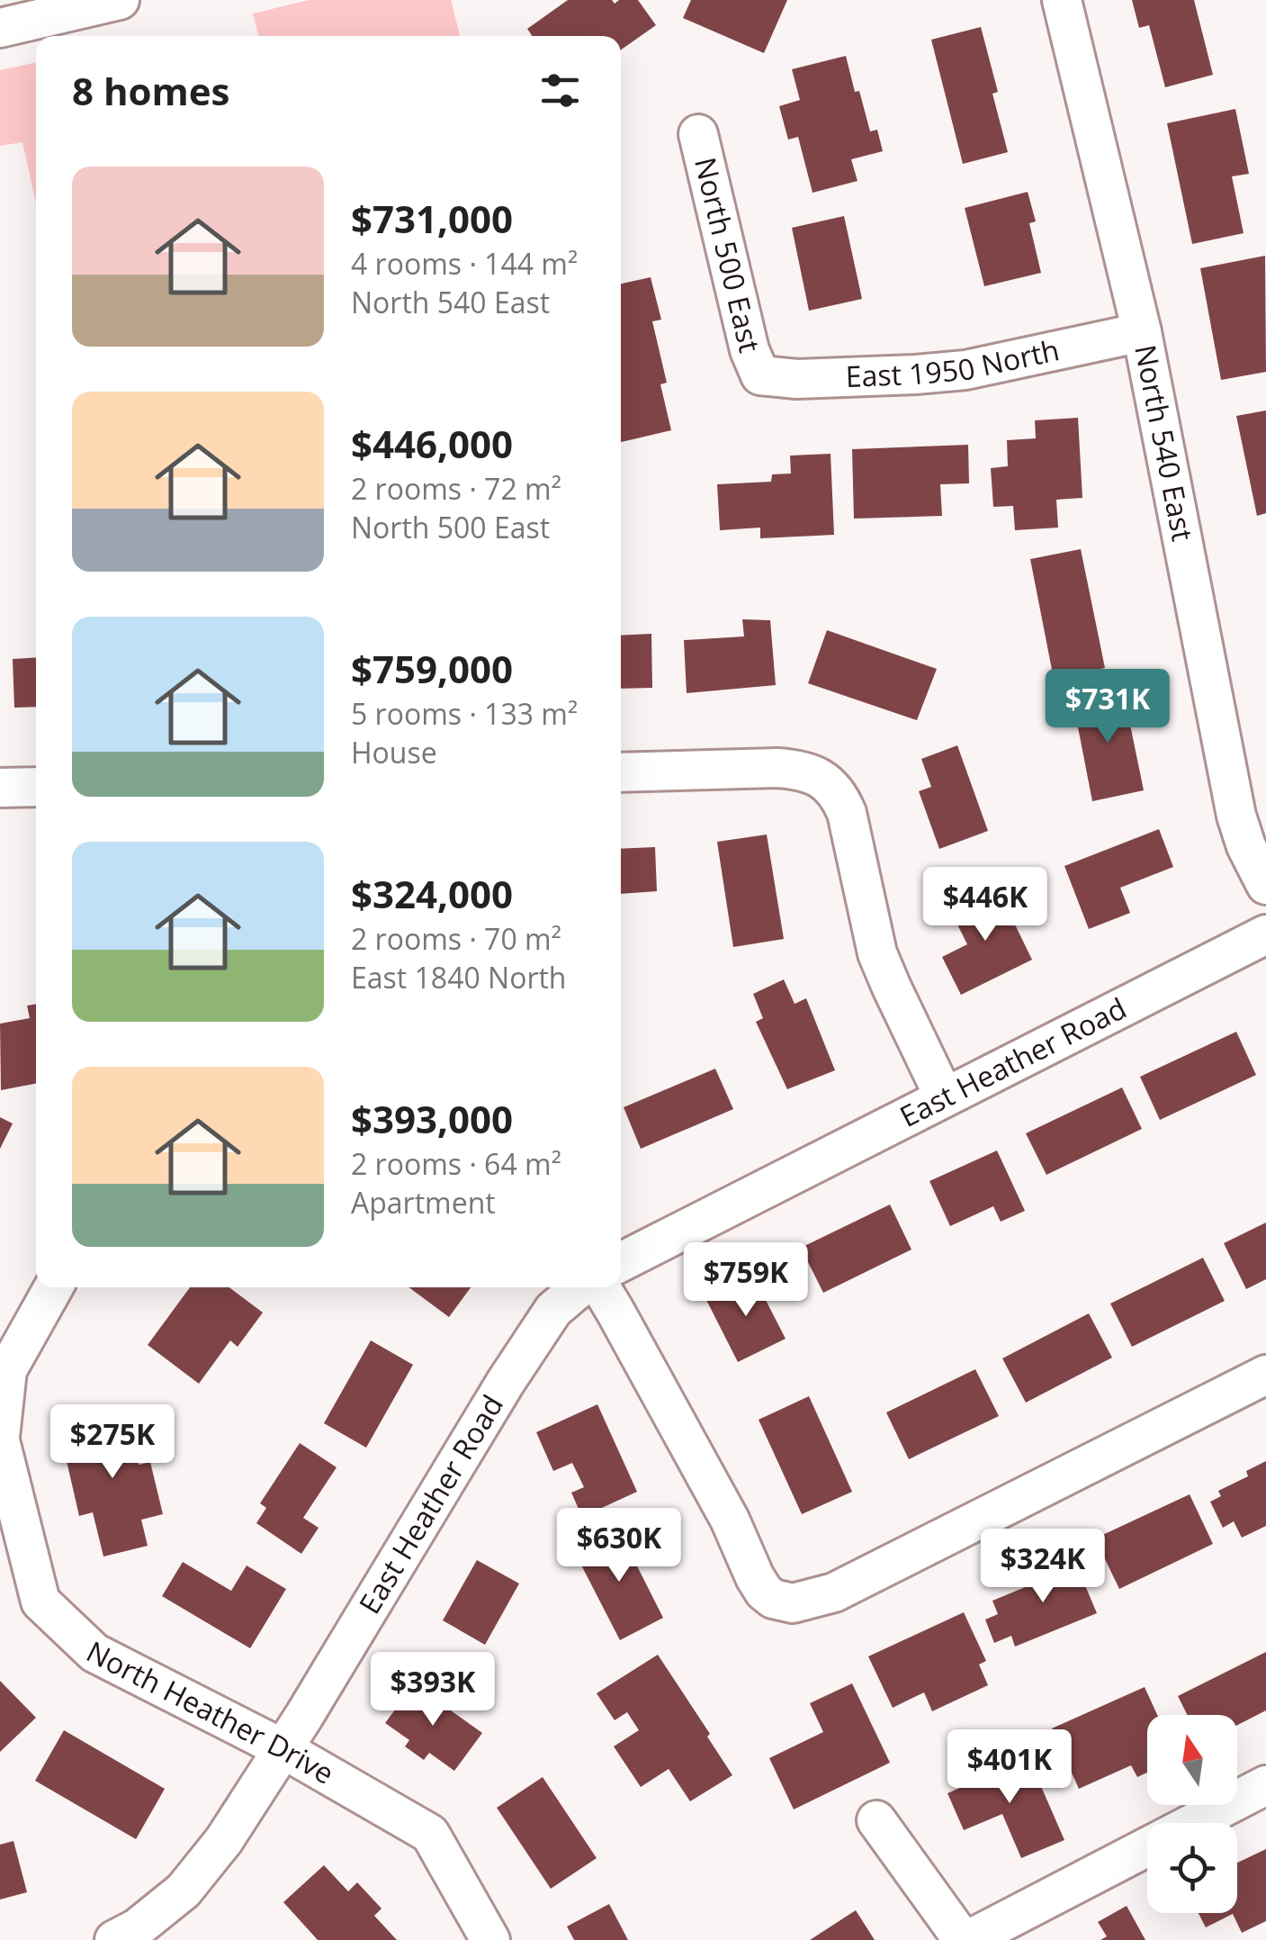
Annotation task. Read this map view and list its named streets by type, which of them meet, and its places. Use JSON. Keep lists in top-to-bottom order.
{
  "streets": {
    "street": [
      "North 500 East",
      "East 1950 North",
      "North 540 East",
      "East Heather Road",
      "North Heather Drive"
    ]
  },
  "crossings": [
    ["North 500 East", "East 1950 North"],
    ["East 1950 North", "North 540 East"],
    ["East Heather Road", "North Heather Drive"]
  ],
  "north": "top",
  "page": {
    "heading": "8 homes",
    "list": [
      {
        "name": "$731,000",
        "note": "4 rooms · 144 m² · North 540 East"
      },
      {
        "name": "$446,000",
        "note": "2 rooms · 72 m² · North 500 East"
      },
      {
        "name": "$759,000",
        "note": "5 rooms · 133 m² · House"
      },
      {
        "name": "$324,000",
        "note": "2 rooms · 70 m² · East 1840 North"
      },
      {
        "name": "$393,000",
        "note": "2 rooms · 64 m² · Apartment"
      }
    ],
    "price": [
      "$731K",
      "$446K",
      "$759K",
      "$275K",
      "$630K",
      "$324K",
      "$393K",
      "$401K"
    ]
  }
}
